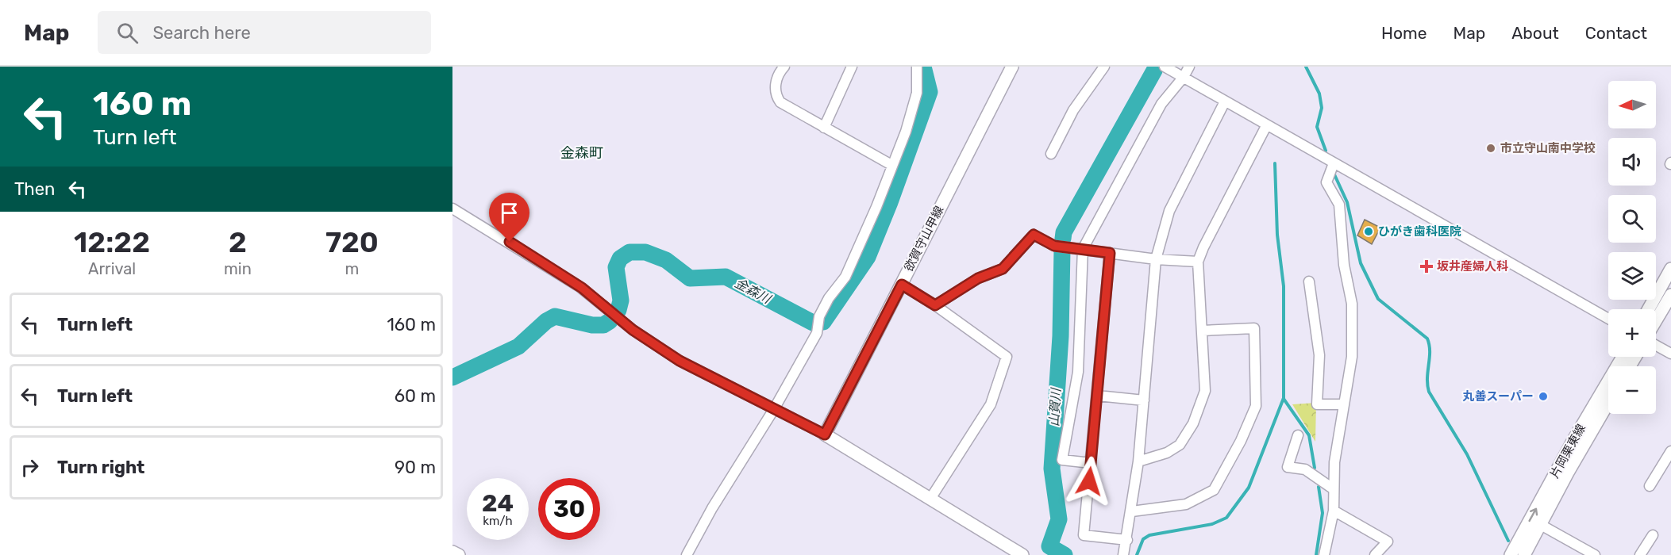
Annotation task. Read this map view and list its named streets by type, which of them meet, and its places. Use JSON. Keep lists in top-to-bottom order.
{
  "streets": {
    "main road": ["欲賀守山甲線", "片岡栗東線"]
  },
  "districts": ["金森町"],
  "water": ["金森川", "山賀川"],
  "places": {
    "other": ["市立守山南中学校", "ひがき歯科医院", "丸善スーパー"],
    "health": ["坂井産婦人科"]
  },
  "north": "left",
  "page": {
    "header": "Map",
    "search": "Search here",
    "nav": [
      "Home",
      "Map",
      "About",
      "Contact"
    ],
    "turn": ["160 m", "Turn left"],
    "map_buttons": ["+", "−"],
    "then": "Then",
    "eta": [
      "12:22",
      "Arrival",
      "2",
      "min",
      "720",
      "m"
    ],
    "list": [
      {
        "name": "Turn left",
        "value": "160 m"
      },
      {
        "name": "Turn left",
        "value": "60 m"
      },
      {
        "name": "Turn right",
        "value": "90 m"
      }
    ],
    "speed": "24 km/h",
    "limit": "30"
  }
}
